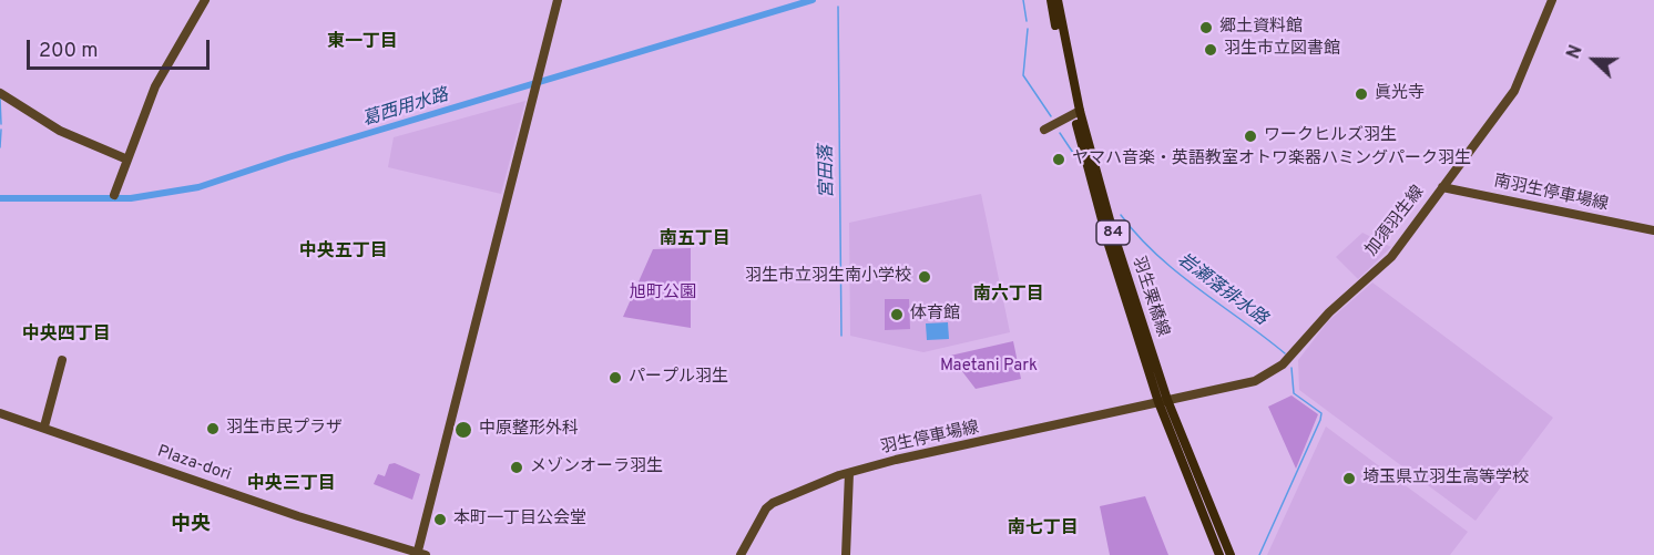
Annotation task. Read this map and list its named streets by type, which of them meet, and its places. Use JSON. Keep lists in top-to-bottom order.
{
  "streets": {
    "main road": ["84", "羽生栗橋線"],
    "street": [
      "南羽生停車場線",
      "加須羽生線",
      "羽生停車場線",
      "Plaza-dori"
    ]
  },
  "crossings": [
    ["南羽生停車場線", "加須羽生線"],
    ["加須羽生線", "羽生栗橋線"],
    ["加須羽生線", "羽生停車場線"],
    ["羽生栗橋線", "羽生停車場線"]
  ],
  "districts": [
    "東一丁目",
    "南五丁目",
    "中央五丁目",
    "南六丁目",
    "中央四丁目",
    "中央三丁目",
    "中央",
    "南七丁目"
  ],
  "water": ["葛西用水路", "宮田落", "岩瀬落排水路"],
  "parks": ["旭町公園", "Maetani Park"],
  "places": [
    "郷土資料館",
    "羽生市立図書館",
    "眞光寺",
    "ワークヒルズ羽生",
    "ヤマハ音楽・英語教室オトワ楽器ハミングパーク羽生",
    "羽生市立羽生南小学校",
    "体育館",
    "パープル羽生",
    "羽生市民プラザ",
    "中原整形外科",
    "メゾンオーラ羽生",
    "埼玉県立羽生高等学校",
    "本町一丁目公会堂"
  ],
  "scale_bar": "200 m",
  "north": "left"
}
